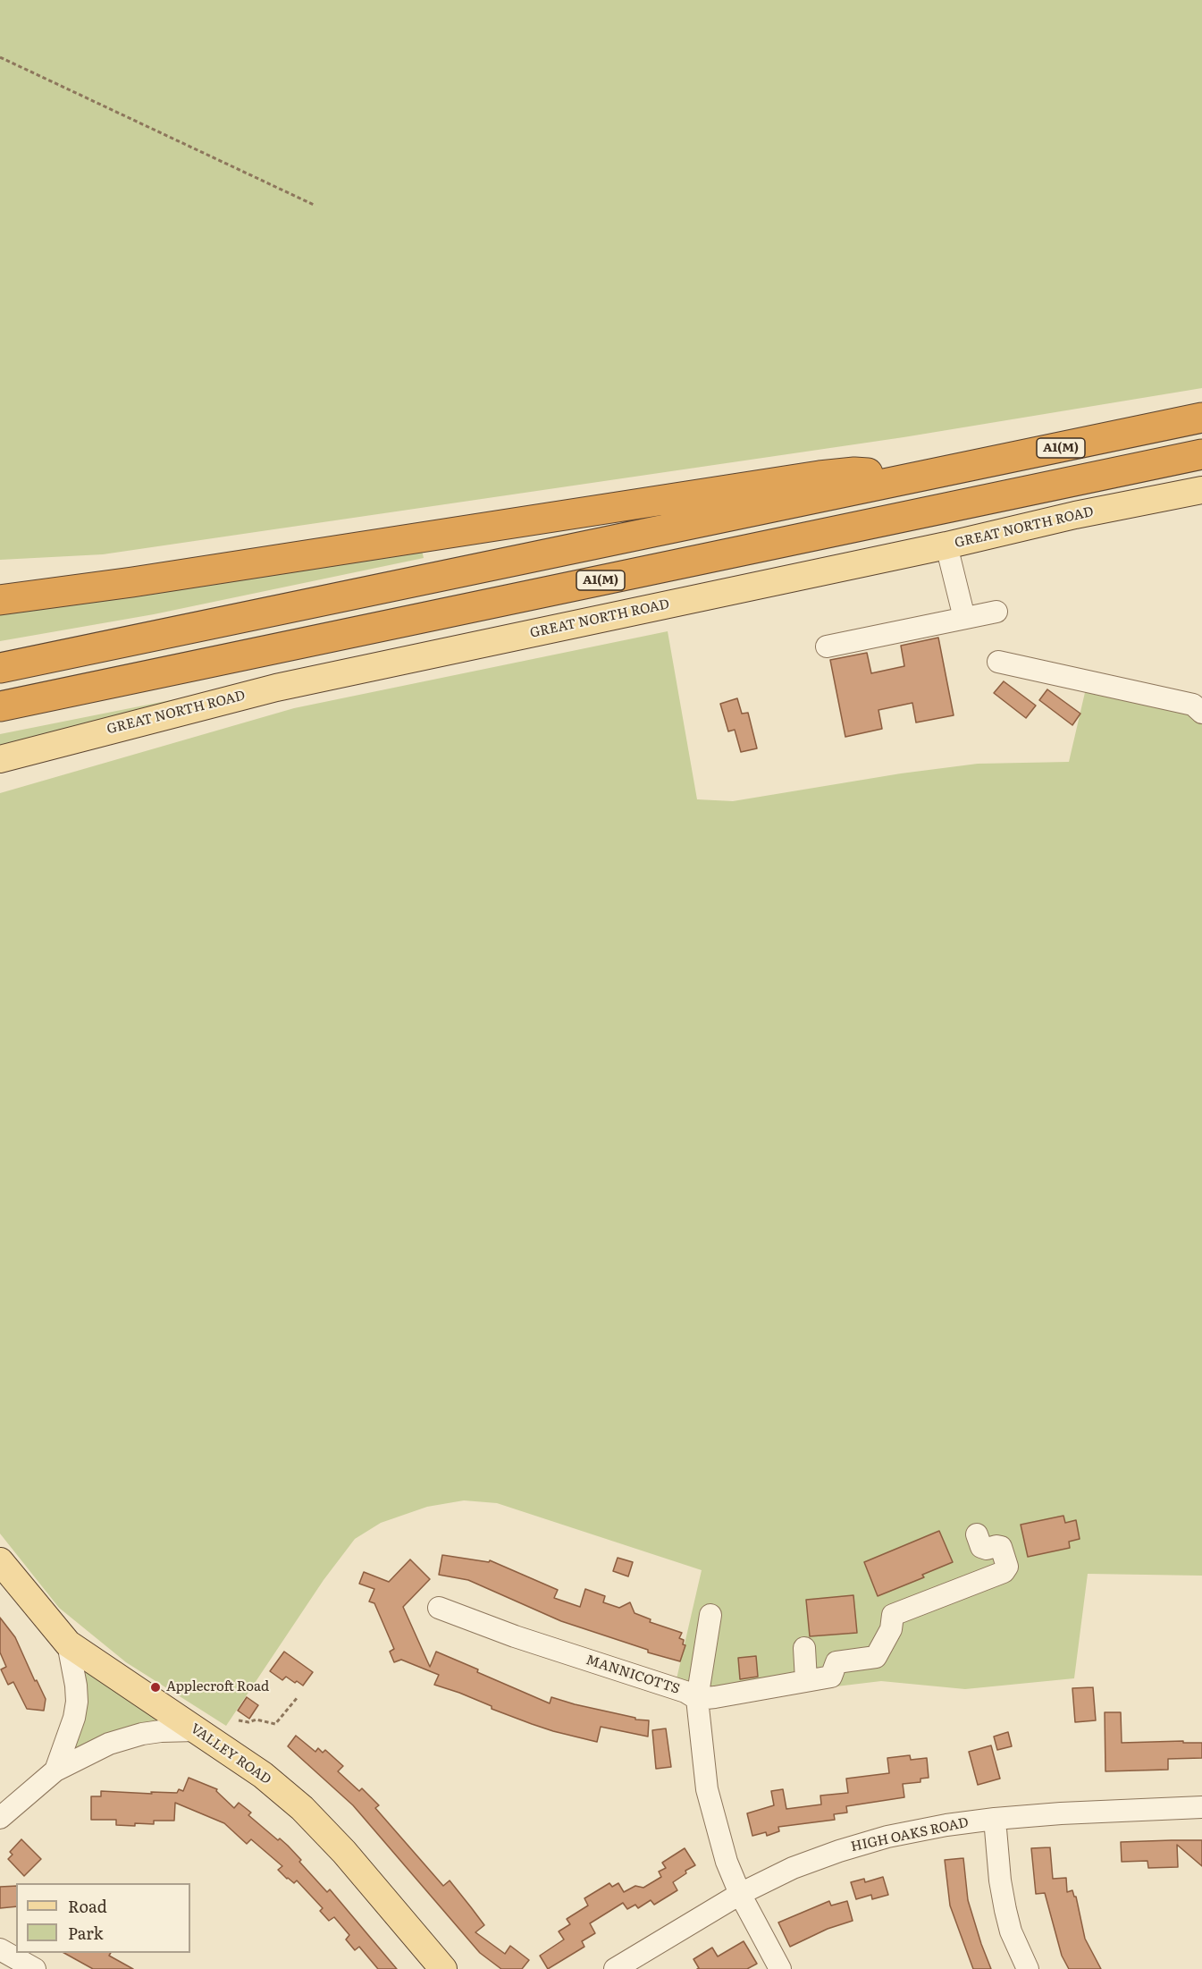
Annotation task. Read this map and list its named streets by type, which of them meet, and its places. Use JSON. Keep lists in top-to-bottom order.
{
  "streets": {
    "highway": ["A1(M)"],
    "main road": ["GREAT NORTH ROAD", "VALLEY ROAD"],
    "street": ["MANNICOTTS", "HIGH OAKS ROAD"]
  },
  "crossings": [
    ["MANNICOTTS", "HIGH OAKS ROAD"]
  ],
  "places": ["Applecroft Road"],
  "legend": ["Road", "Park"]
}
